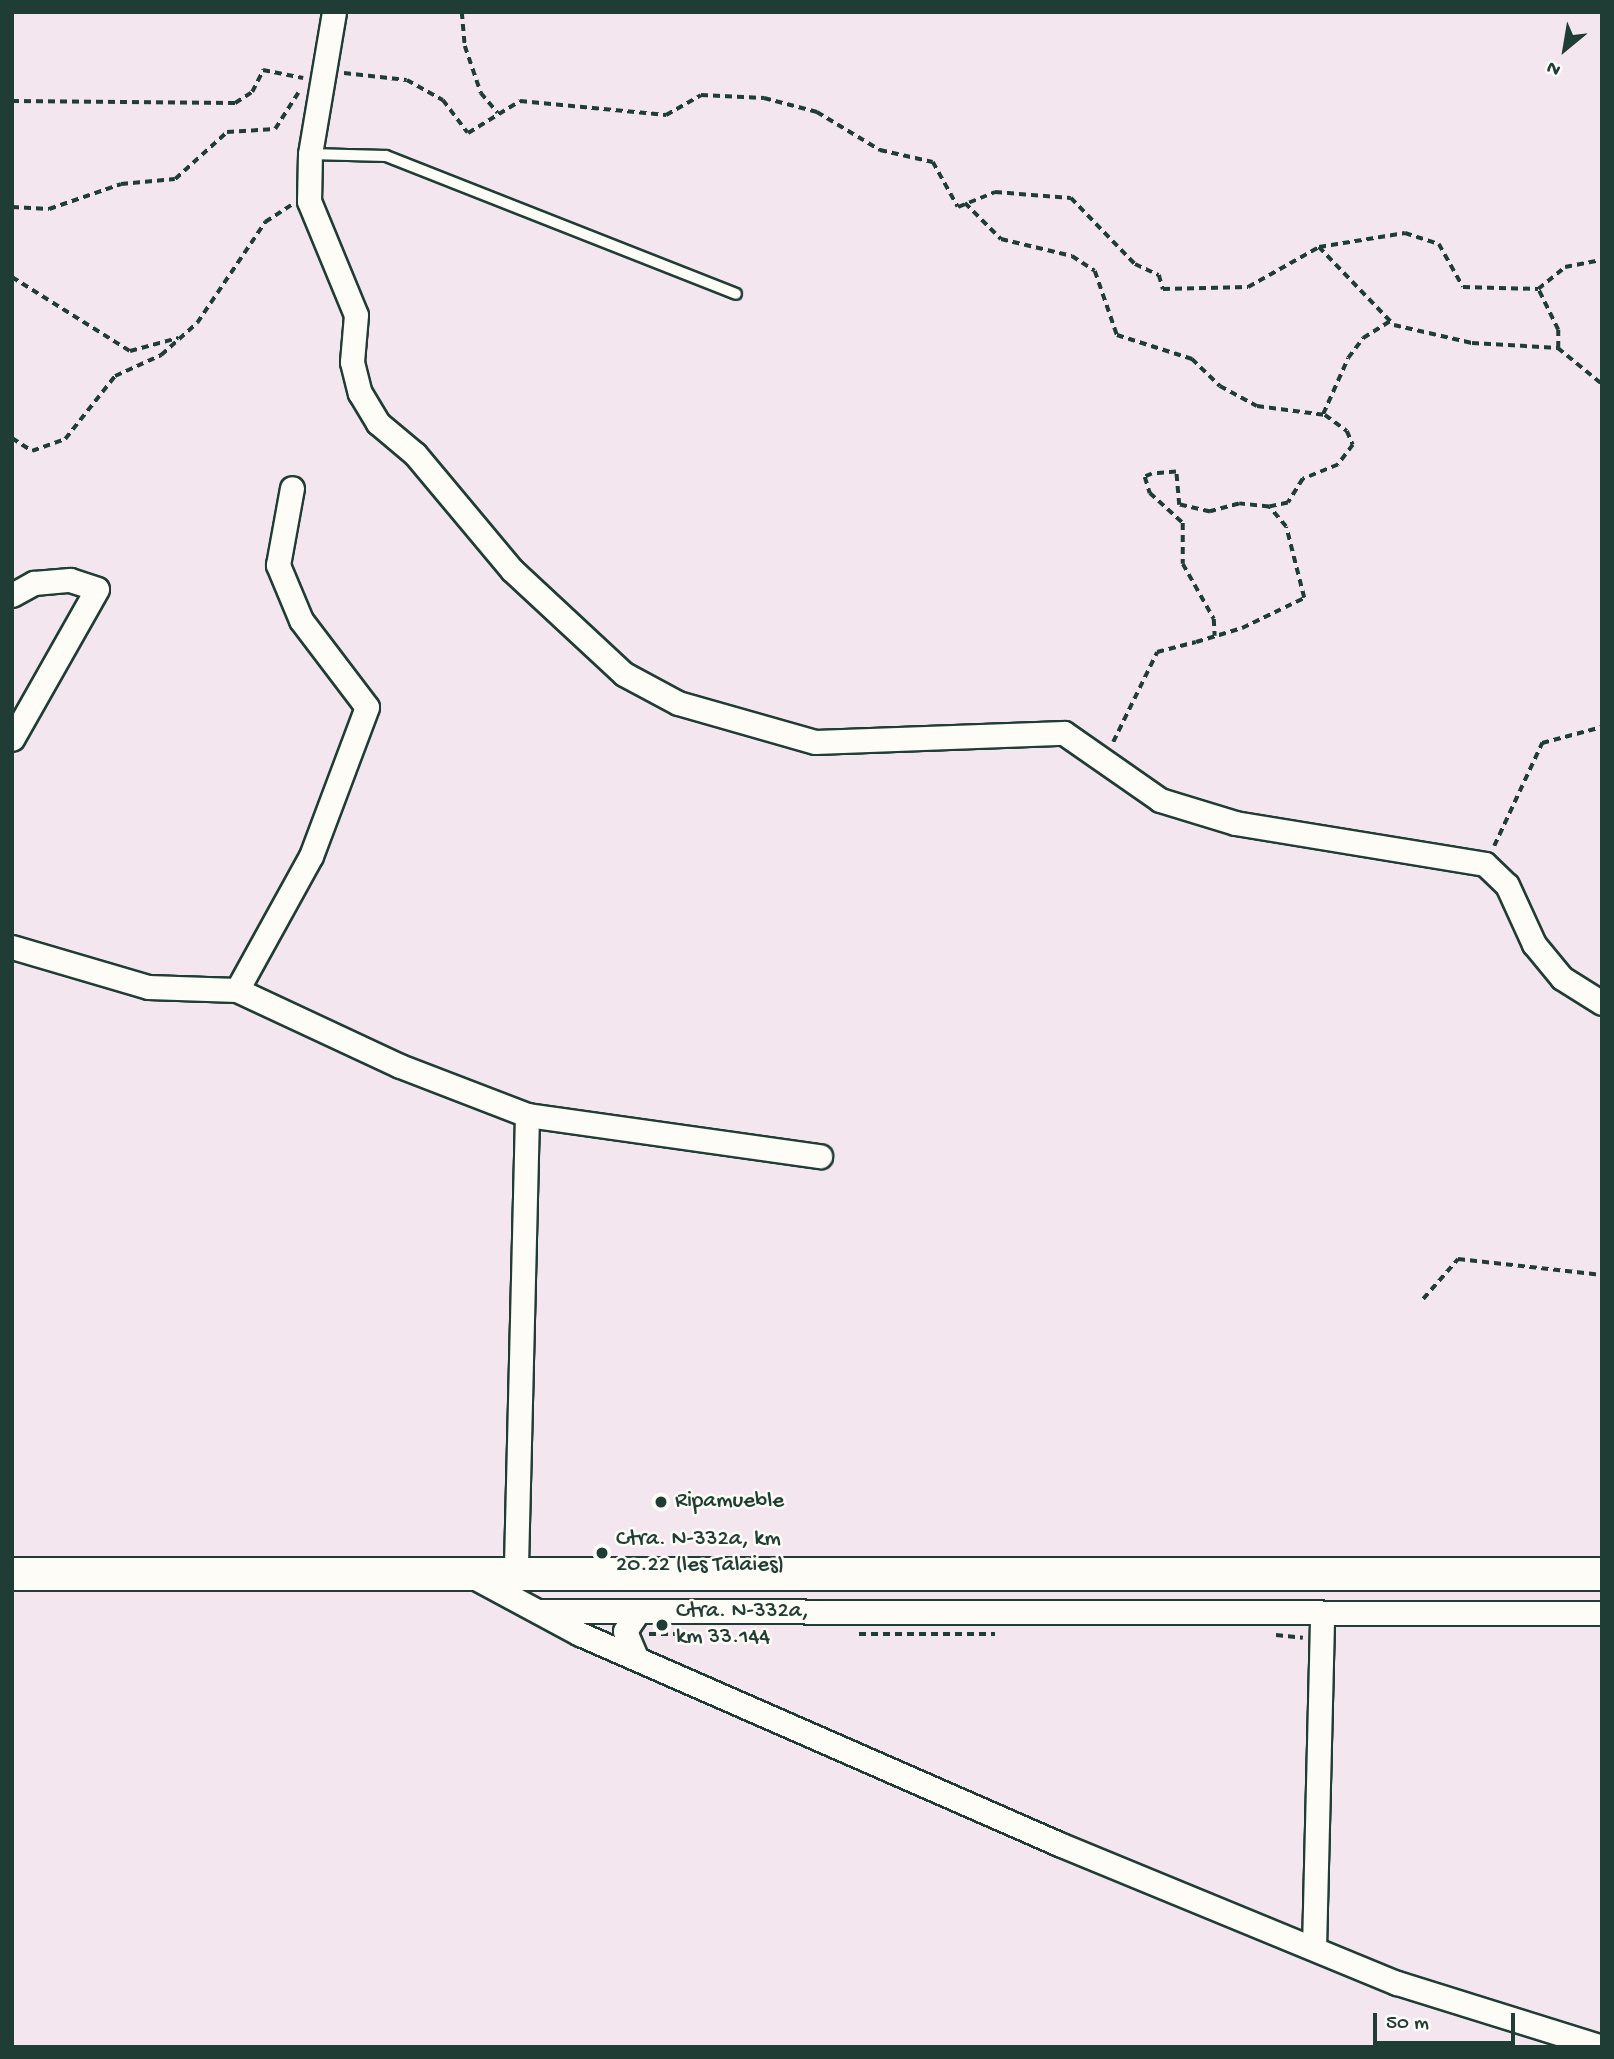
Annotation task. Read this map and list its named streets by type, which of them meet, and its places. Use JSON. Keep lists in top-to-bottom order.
{
  "places": ["Ripamueble", "Ctra. N-332a, km 20.22 (les Talaies)", "Ctra. N-332a, km 33.144"],
  "scale_bar": "50 m",
  "north": "bottom left"
}
